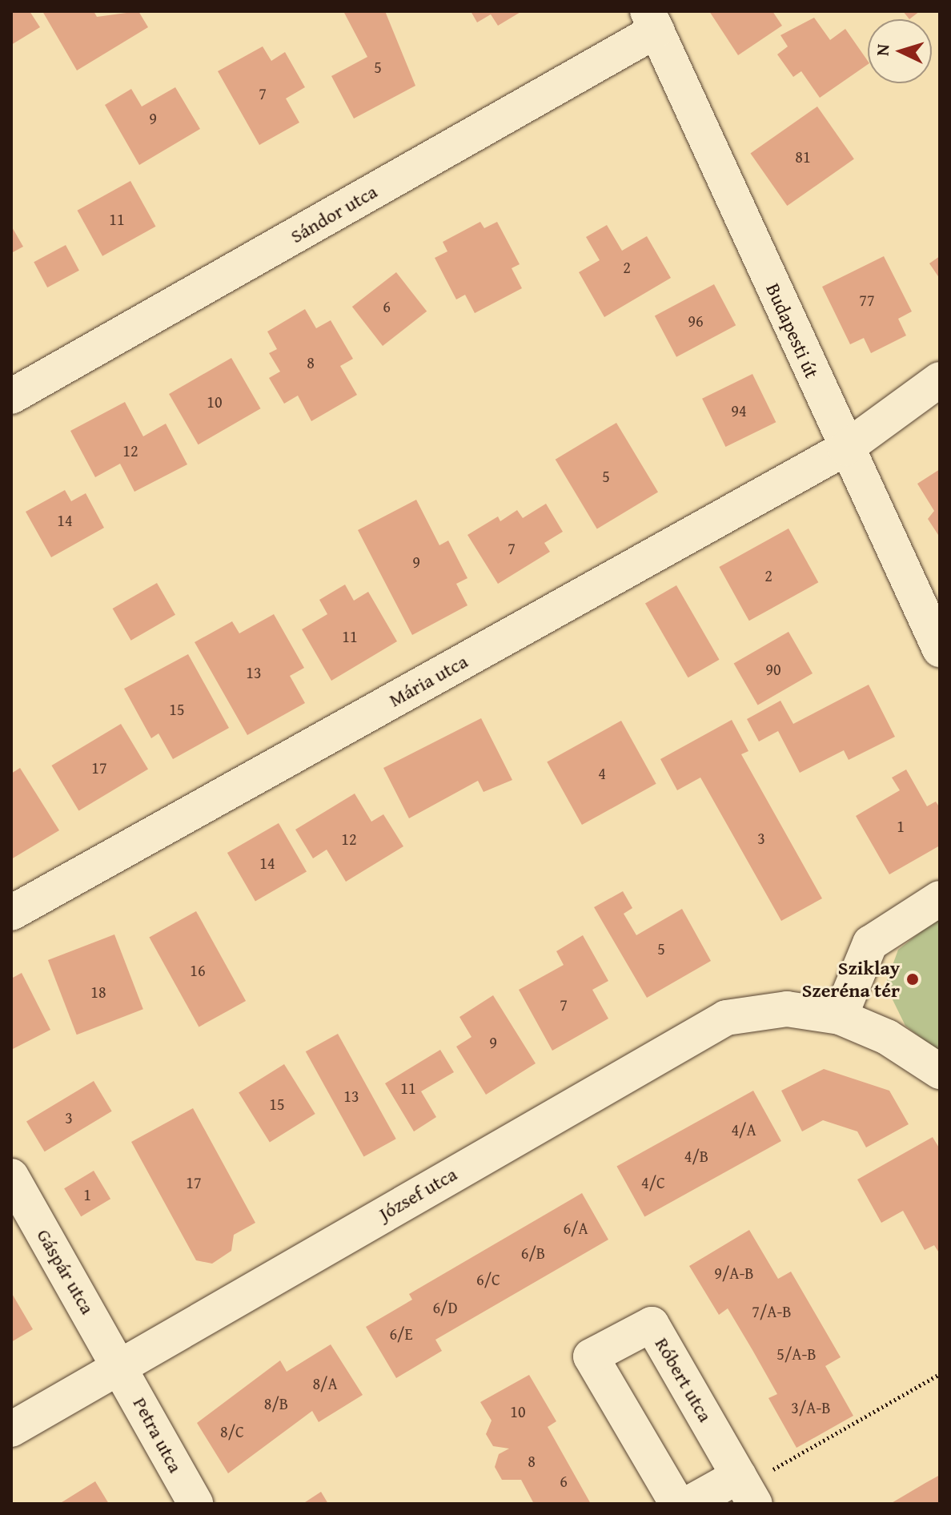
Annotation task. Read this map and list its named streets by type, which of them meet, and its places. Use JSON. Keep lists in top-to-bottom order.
{
  "streets": {
    "street": [
      "Sándor utca",
      "Budapesti út",
      "Mária utca",
      "József utca",
      "Gáspár utca",
      "Róbert utca",
      "Petra utca"
    ]
  },
  "crossings": [
    ["Sándor utca", "Budapesti út"],
    ["Budapesti út", "Mária utca"],
    ["József utca", "Gáspár utca"],
    ["József utca", "Petra utca"],
    ["Gáspár utca", "Petra utca"]
  ],
  "places": ["Sziklay Szeréna tér"],
  "house_numbers": [
    "5",
    "7",
    "9",
    "81",
    "11",
    "2",
    "77",
    "6",
    "96",
    "8",
    "10",
    "94",
    "12",
    "5",
    "14",
    "7",
    "9",
    "2",
    "11",
    "90",
    "13",
    "15",
    "17",
    "4",
    "1",
    "3",
    "12",
    "14",
    "5",
    "16",
    "18",
    "7",
    "9",
    "11",
    "13",
    "15",
    "3",
    "4/A",
    "4/B",
    "17",
    "4/C",
    "1",
    "6/A",
    "6/B",
    "9/A-B",
    "6/C",
    "6/D",
    "7/A-B",
    "6/E",
    "5/A-B",
    "8/A",
    "8/B",
    "3/A-B",
    "10",
    "8/C",
    "8",
    "6"
  ],
  "north": "left"
}
